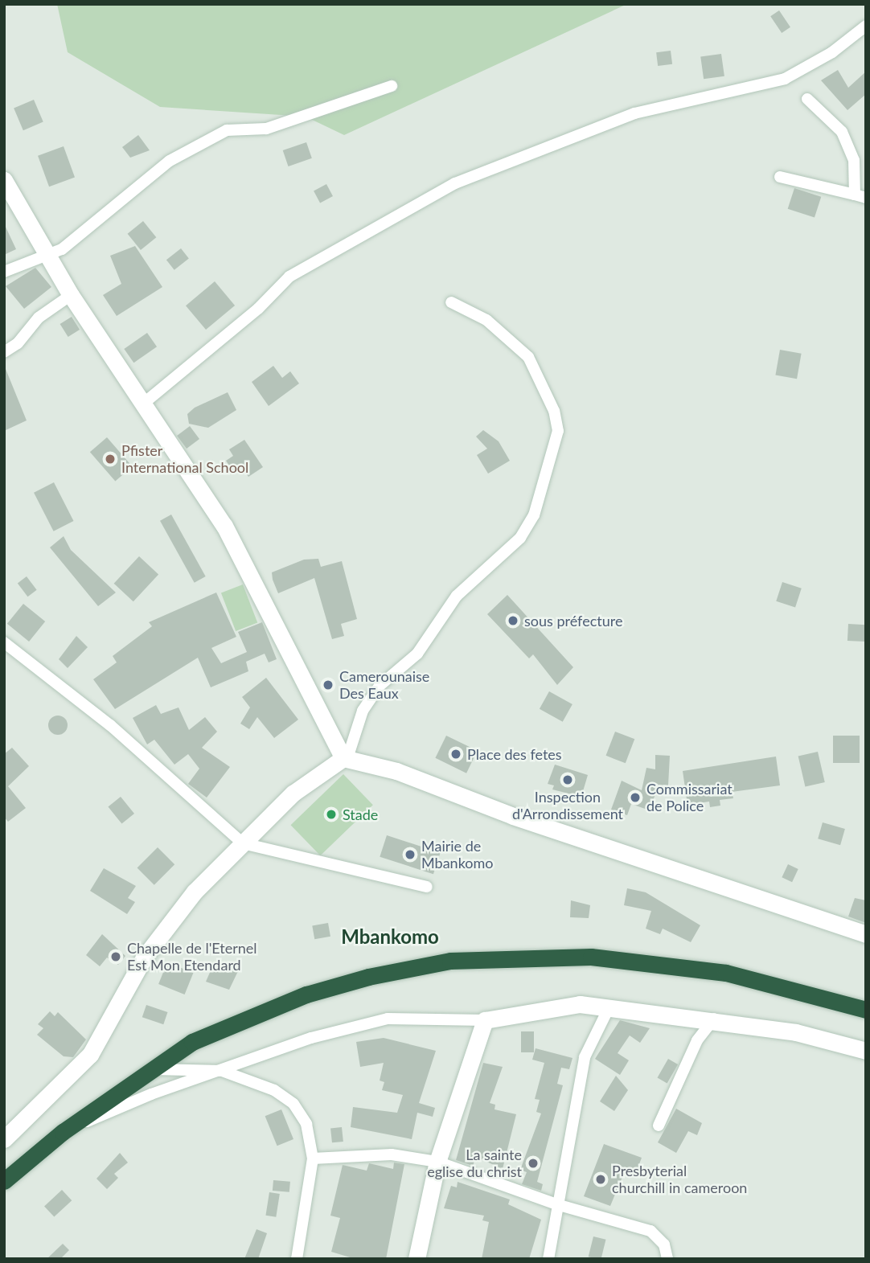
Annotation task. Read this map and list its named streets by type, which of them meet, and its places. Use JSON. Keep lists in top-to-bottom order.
{
  "districts": ["Mbankomo"],
  "places": [
    "Pfister International School",
    "sous préfecture",
    "Camerounaise Des Eaux",
    "Place des fetes",
    "Inspection d'Arrondissement",
    "Commissariat de Police",
    "Stade",
    "Mairie de Mbankomo",
    "Chapelle de l'Eternel Est Mon Etendard",
    "La sainte eglise du christ",
    "Presbyterial churchill in cameroon"
  ]
}
